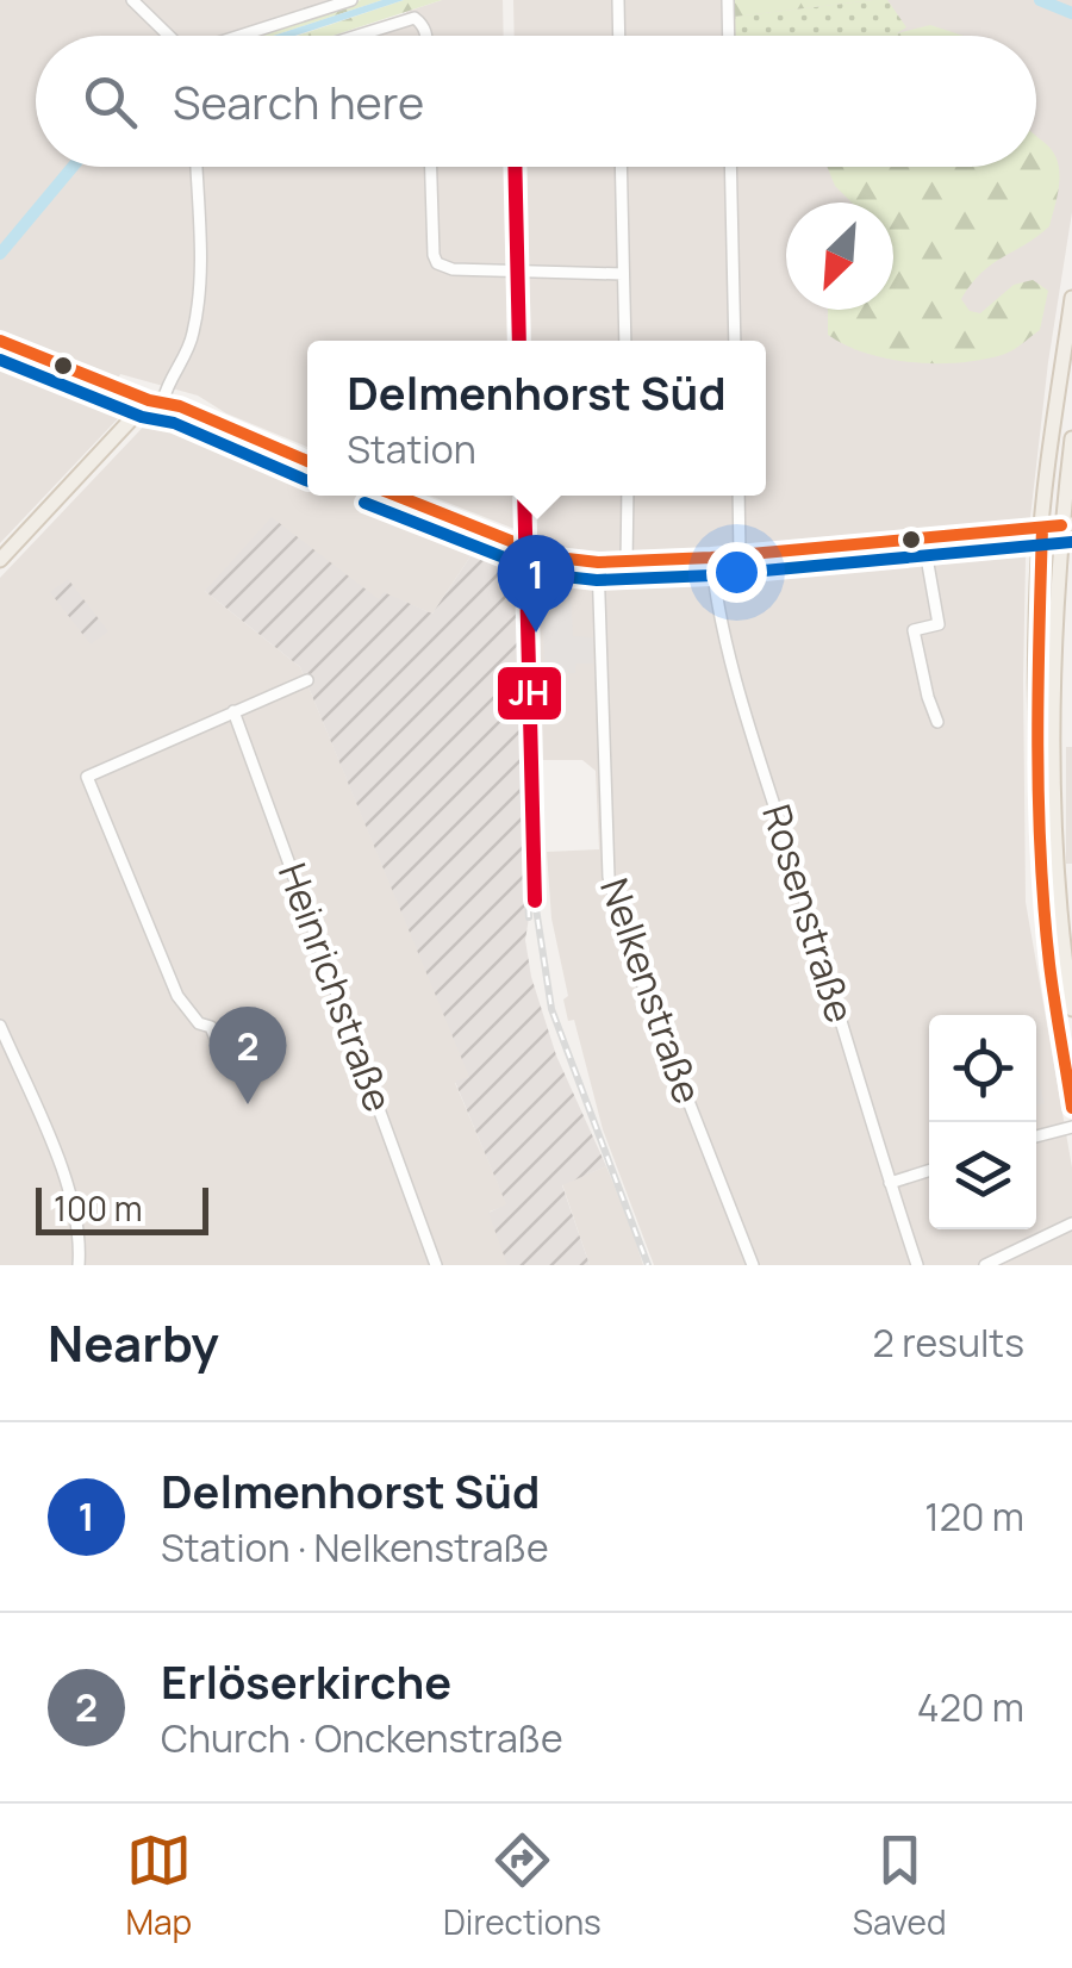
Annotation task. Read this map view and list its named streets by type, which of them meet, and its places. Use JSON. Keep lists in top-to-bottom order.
{
  "streets": {
    "street": ["Rosenstraße", "Heinrichstraße", "Nelkenstraße"]
  },
  "lines": ["transit line JH"],
  "scale_bar": "100 m",
  "north": "bottom left",
  "page": {
    "search": "Search here",
    "popup": ["Delmenhorst Süd", "Station"],
    "pins": ["1", "2"],
    "scale": "100 m",
    "heading": ["Nearby", "2 results"],
    "list": [
      {
        "mark": "1",
        "name": "Delmenhorst Süd",
        "note": "Station · Nelkenstraße",
        "value": "120 m"
      },
      {
        "mark": "2",
        "name": "Erlöserkirche",
        "note": "Church · Onckenstraße",
        "value": "420 m"
      }
    ],
    "nav": ["Map", "Directions", "Saved"]
  }
}
